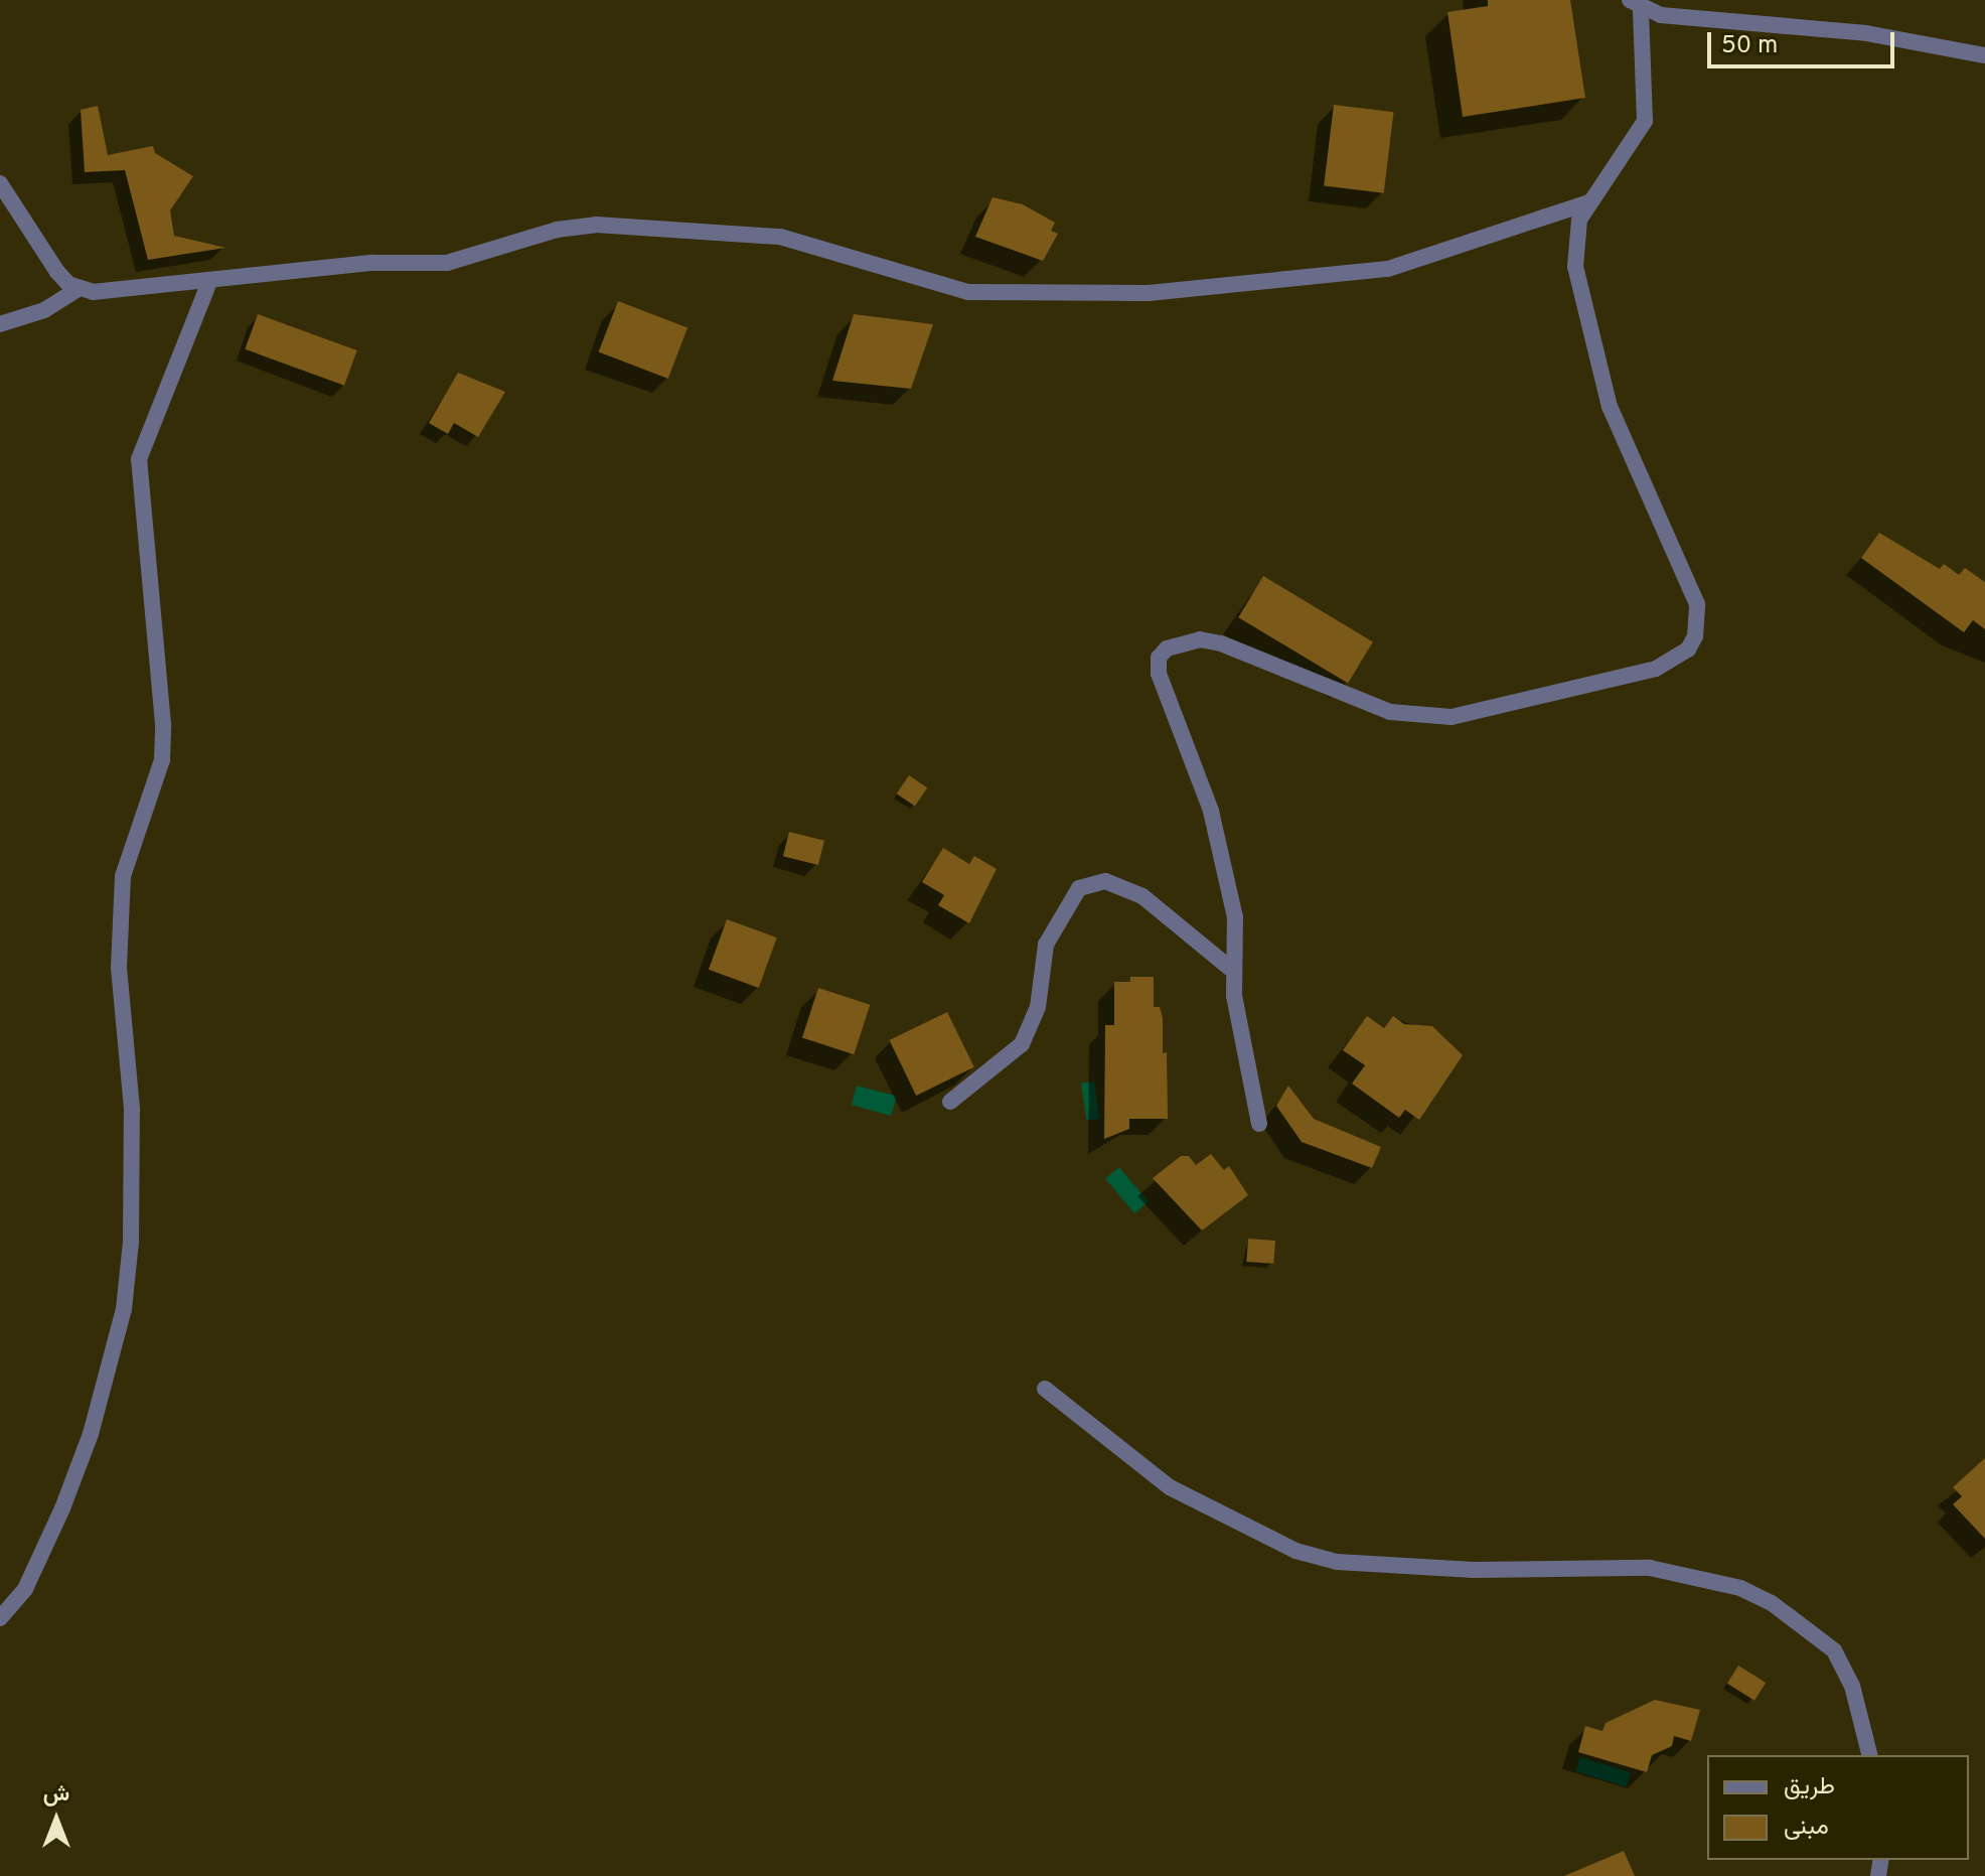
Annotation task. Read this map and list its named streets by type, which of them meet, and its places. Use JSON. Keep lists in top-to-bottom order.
{
  "legend": ["طريق", "مبنى"],
  "scale_bar": "50 m",
  "north": "top"
}
